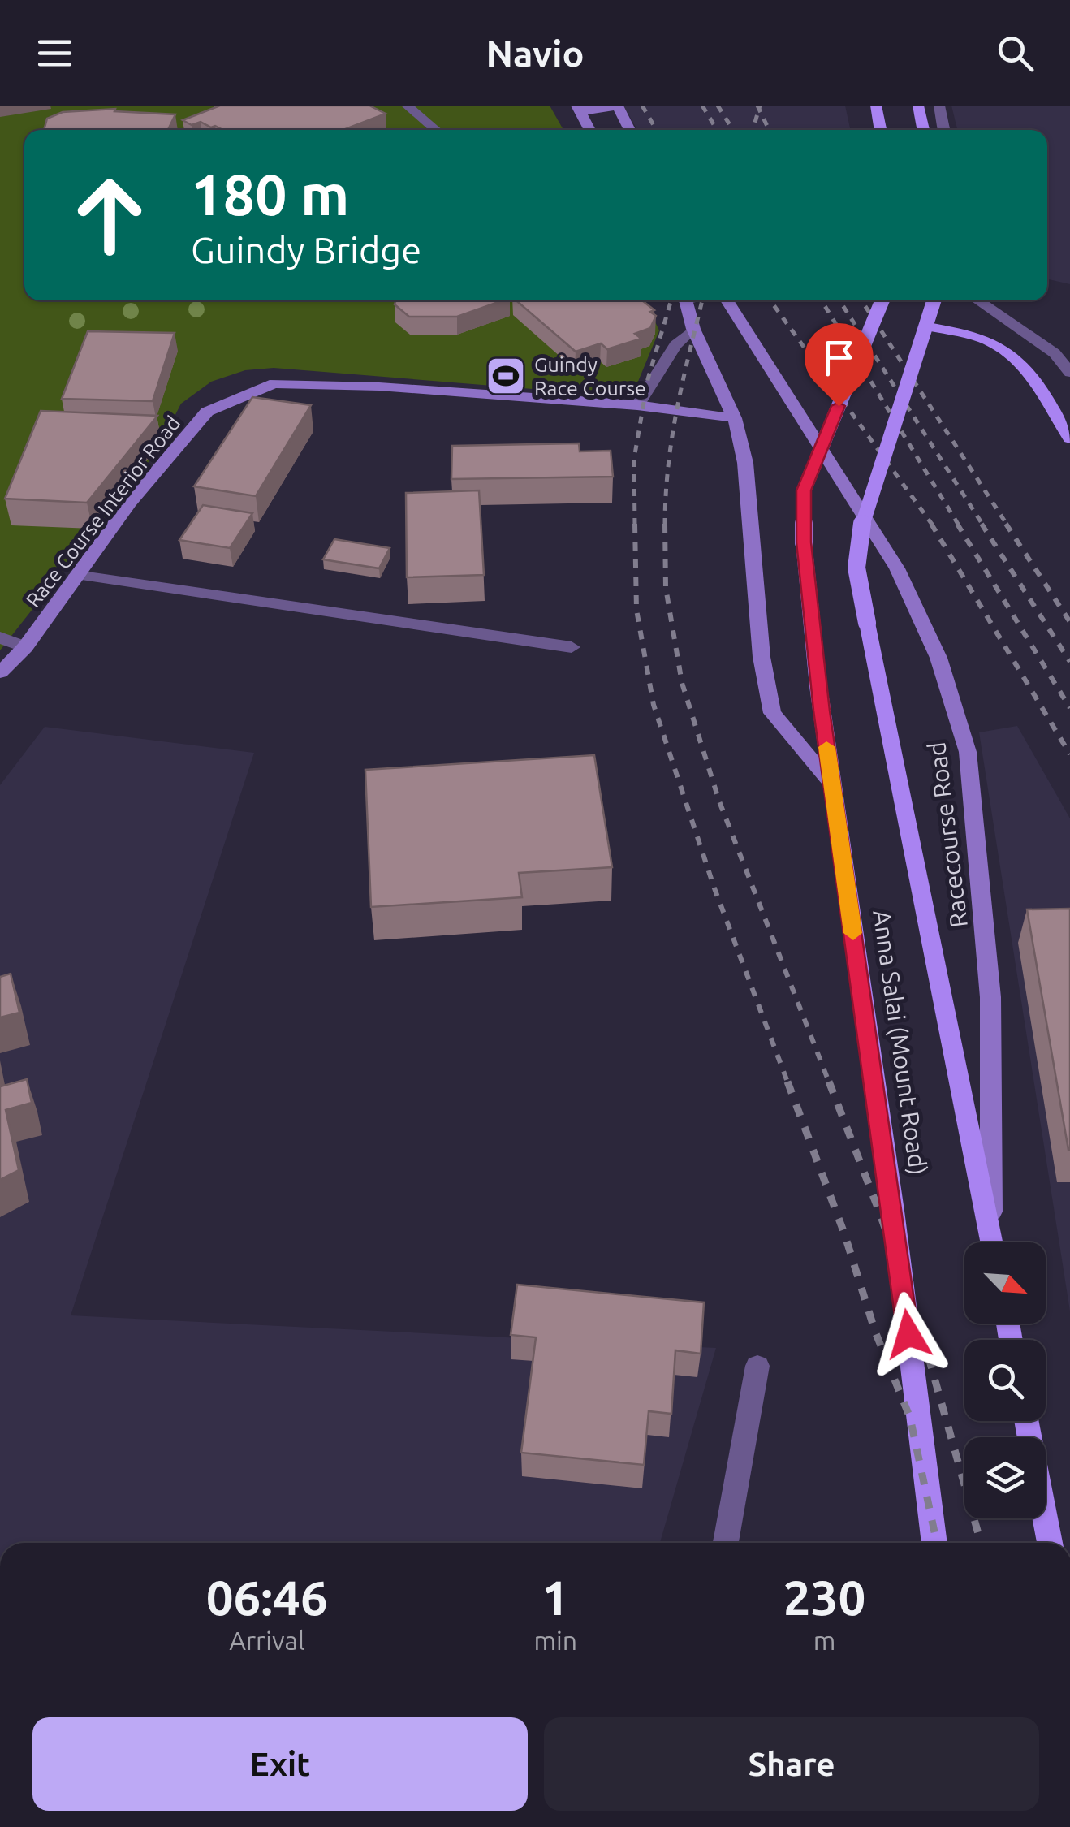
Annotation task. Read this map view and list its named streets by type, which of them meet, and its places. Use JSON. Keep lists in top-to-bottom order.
{
  "streets": {
    "main road": ["Race Course Interior Road", "Racecourse Road", "Anna Salai (Mount Road)"]
  },
  "places": {
    "sports": ["Guindy Race Course"]
  },
  "north": "bottom right",
  "page": {
    "header": "Navio",
    "turn": ["180 m", "Guindy Bridge"],
    "eta": [
      "06:46",
      "Arrival",
      "1",
      "min",
      "230",
      "m"
    ],
    "buttons": ["Exit", "Share"]
  }
}
